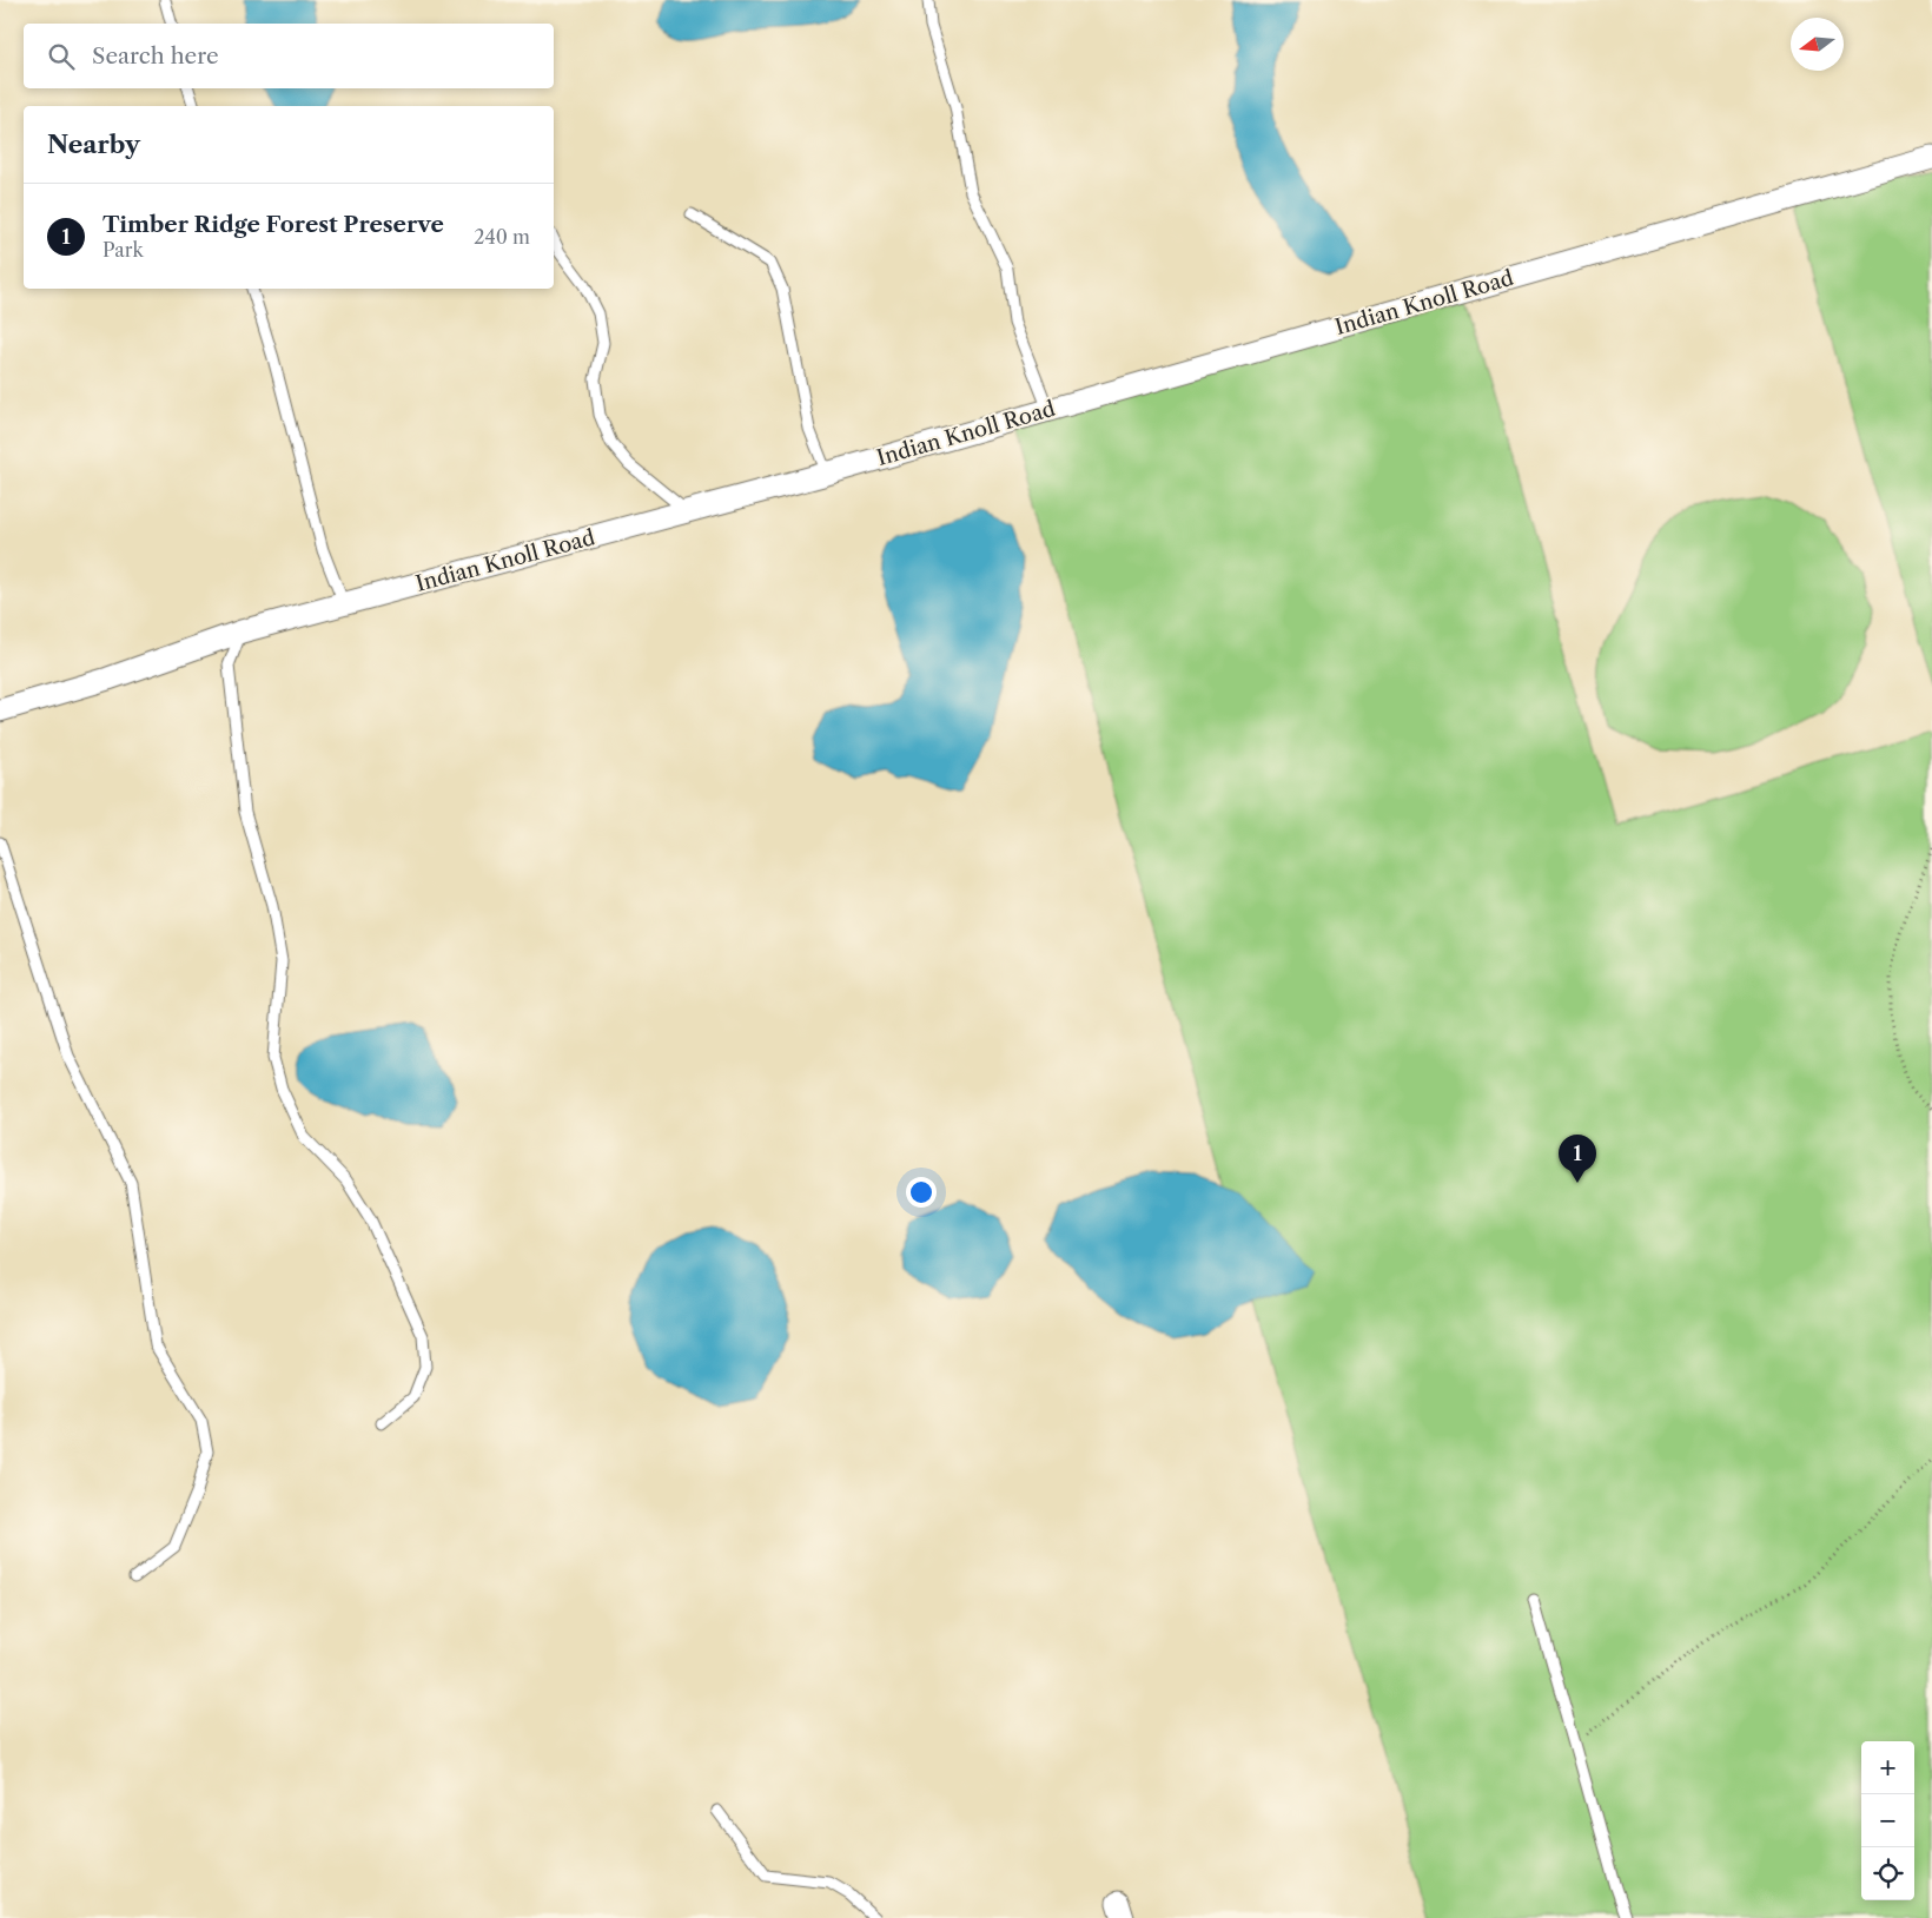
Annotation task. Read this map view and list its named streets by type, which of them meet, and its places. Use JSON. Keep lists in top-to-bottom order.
{
  "streets": {
    "street": ["Indian Knoll Road"]
  },
  "north": "left",
  "page": {
    "search": "Search here",
    "heading": "Nearby",
    "list": [
      {
        "mark": "1",
        "name": "Timber Ridge Forest Preserve",
        "note": "Park",
        "value": "240 m"
      }
    ],
    "pins": "1",
    "map_buttons": ["+", "−"]
  }
}
